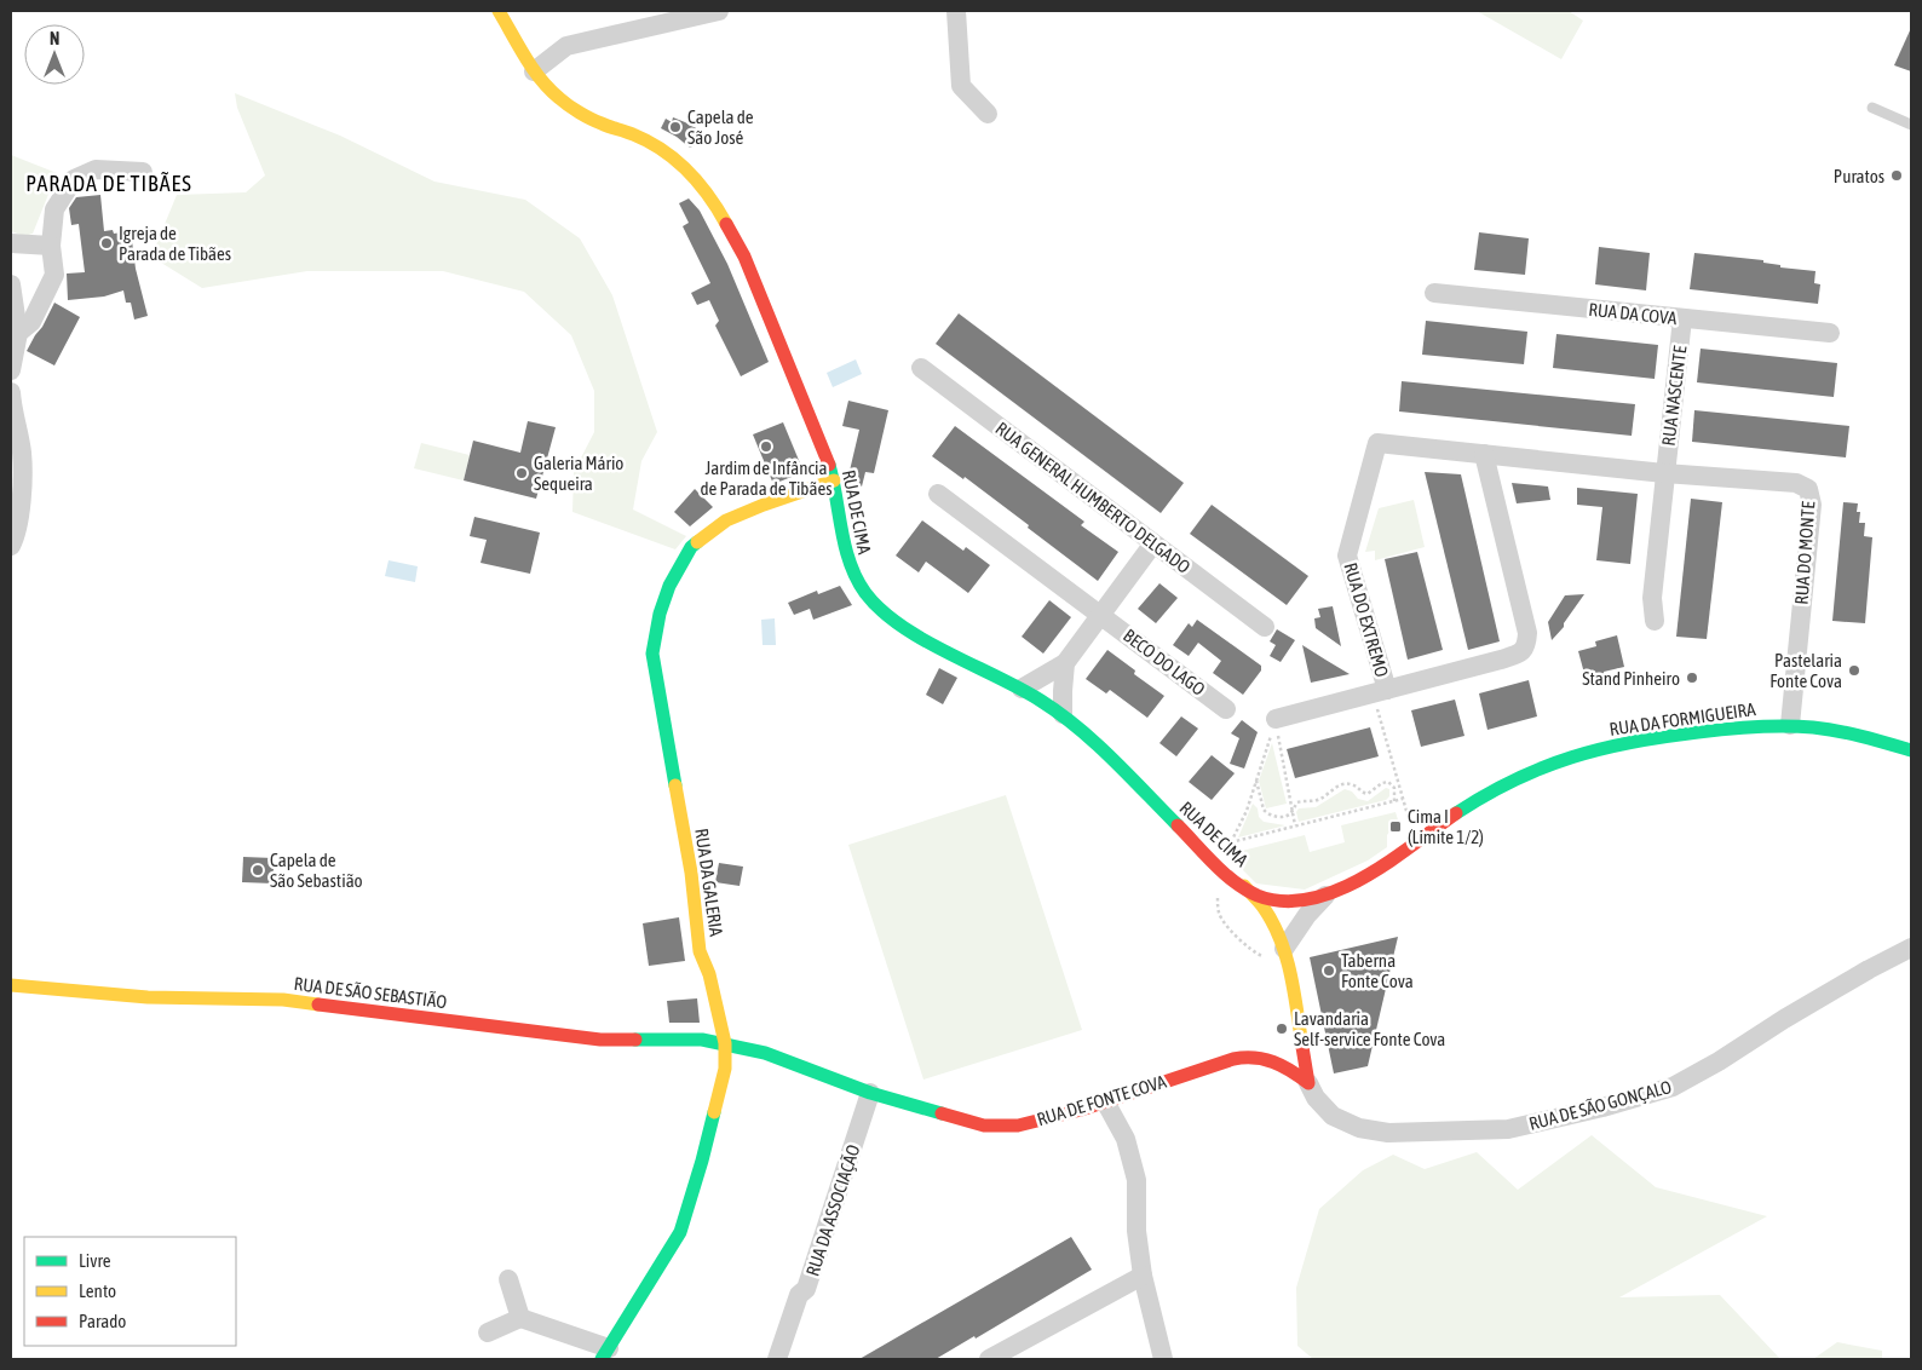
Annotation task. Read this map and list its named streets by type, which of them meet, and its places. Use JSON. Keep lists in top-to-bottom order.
{
  "streets": {
    "street": [
      "RUA DA COVA",
      "RUA NASCENTE",
      "RUA GENERAL HUMBERTO DELGADO",
      "RUA DE CIMA",
      "RUA DO MONTE",
      "RUA DO EXTREMO",
      "BECO DO LAGO",
      "RUA DA FORMIGUEIRA",
      "RUA DA GALERIA",
      "RUA DE SÃO SEBASTIÃO",
      "RUA DE FONTE COVA",
      "RUA DE SÃO GONÇALO",
      "RUA DA ASSOCIAÇÃO"
    ]
  },
  "crossings": [
    ["RUA DA COVA", "RUA NASCENTE"],
    ["RUA NASCENTE", "RUA DO MONTE"],
    ["RUA NASCENTE", "RUA DO EXTREMO"],
    ["RUA DE CIMA", "RUA DA FORMIGUEIRA"],
    ["RUA DE CIMA", "RUA DA GALERIA"],
    ["RUA DO MONTE", "RUA DO EXTREMO"],
    ["RUA DO MONTE", "RUA DA FORMIGUEIRA"],
    ["RUA DA GALERIA", "RUA DE SÃO SEBASTIÃO"],
    ["RUA DA GALERIA", "RUA DE FONTE COVA"],
    ["RUA DE SÃO SEBASTIÃO", "RUA DE FONTE COVA"],
    ["RUA DE FONTE COVA", "RUA DE SÃO GONÇALO"],
    ["RUA DE FONTE COVA", "RUA DA ASSOCIAÇÃO"]
  ],
  "districts": ["PARADA DE TIBÃES"],
  "places": {
    "other": [
      "Capela de São José",
      "Puratos",
      "Igreja de Parada de Tibães",
      "Jardim de Infância de Parada de Tibães",
      "Galeria Mário Sequeira",
      "Pastelaria Fonte Cova",
      "Stand Pinheiro",
      "Capela de São Sebastião",
      "Taberna Fonte Cova",
      "Lavandaria Self-service Fonte Cova"
    ],
    "transit": ["Cima I (Limite 1/2)"]
  },
  "legend": ["Livre", "Lento", "Parado"],
  "north": "top"
}
